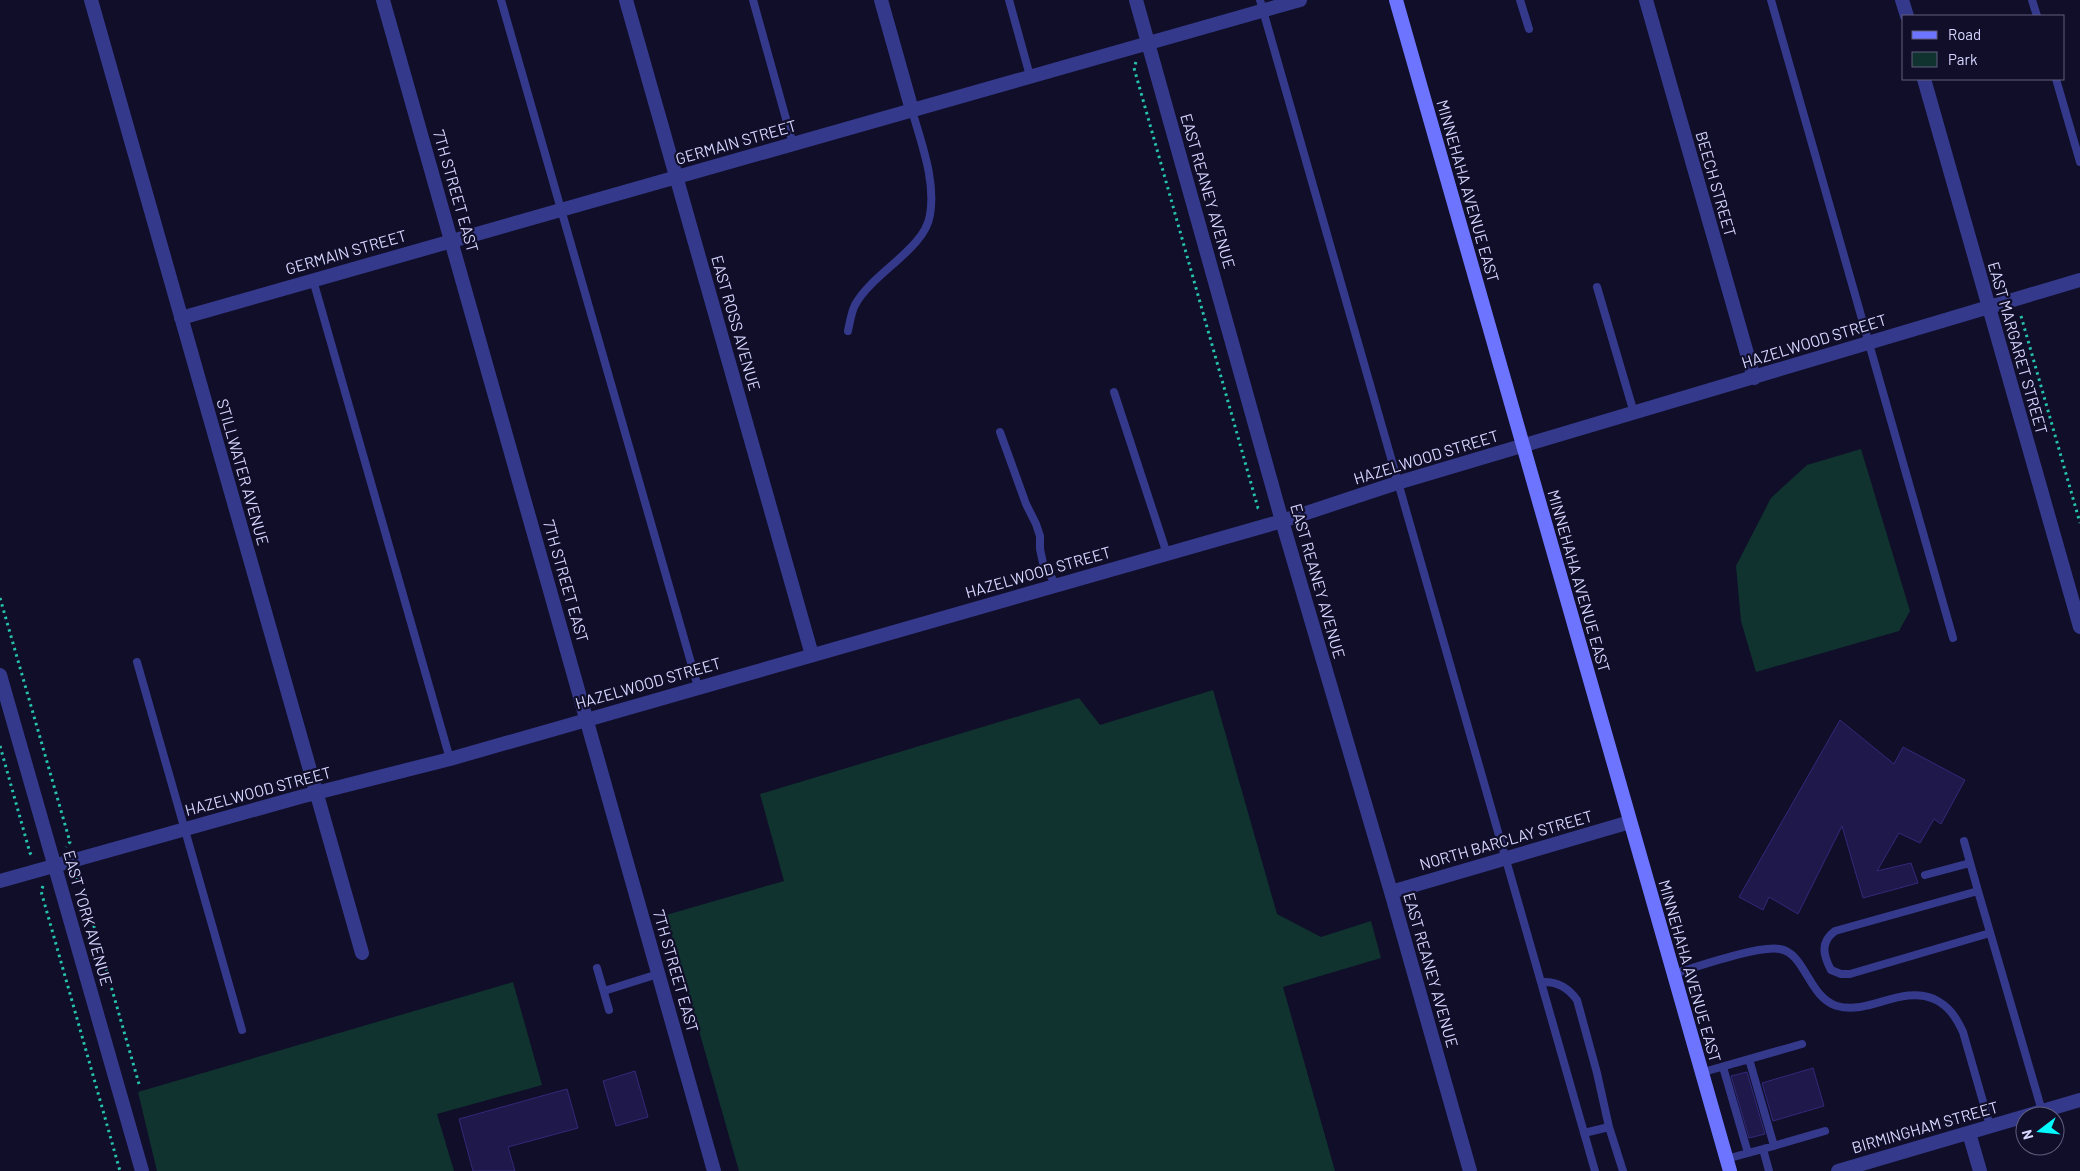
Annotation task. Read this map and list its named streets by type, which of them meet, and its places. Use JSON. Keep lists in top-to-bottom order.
{
  "streets": {
    "main road": ["MINNEHAHA AVENUE EAST"],
    "street": [
      "GERMAIN STREET",
      "BEECH STREET",
      "7TH STREET EAST",
      "EAST REANEY AVENUE",
      "EAST ROSS AVENUE",
      "HAZELWOOD STREET",
      "EAST MARGARET STREET",
      "STILLWATER AVENUE",
      "NORTH BARCLAY STREET",
      "EAST YORK AVENUE",
      "BIRMINGHAM STREET"
    ]
  },
  "crossings": [
    ["GERMAIN STREET", "7TH STREET EAST"],
    ["GERMAIN STREET", "EAST REANEY AVENUE"],
    ["GERMAIN STREET", "EAST ROSS AVENUE"],
    ["GERMAIN STREET", "STILLWATER AVENUE"],
    ["BEECH STREET", "HAZELWOOD STREET"],
    ["7TH STREET EAST", "HAZELWOOD STREET"],
    ["EAST REANEY AVENUE", "HAZELWOOD STREET"],
    ["EAST REANEY AVENUE", "NORTH BARCLAY STREET"],
    ["MINNEHAHA AVENUE EAST", "HAZELWOOD STREET"],
    ["MINNEHAHA AVENUE EAST", "NORTH BARCLAY STREET"],
    ["EAST ROSS AVENUE", "HAZELWOOD STREET"],
    ["HAZELWOOD STREET", "EAST MARGARET STREET"],
    ["HAZELWOOD STREET", "STILLWATER AVENUE"],
    ["HAZELWOOD STREET", "EAST YORK AVENUE"]
  ],
  "legend": ["Road", "Park"],
  "north": "left"
}
